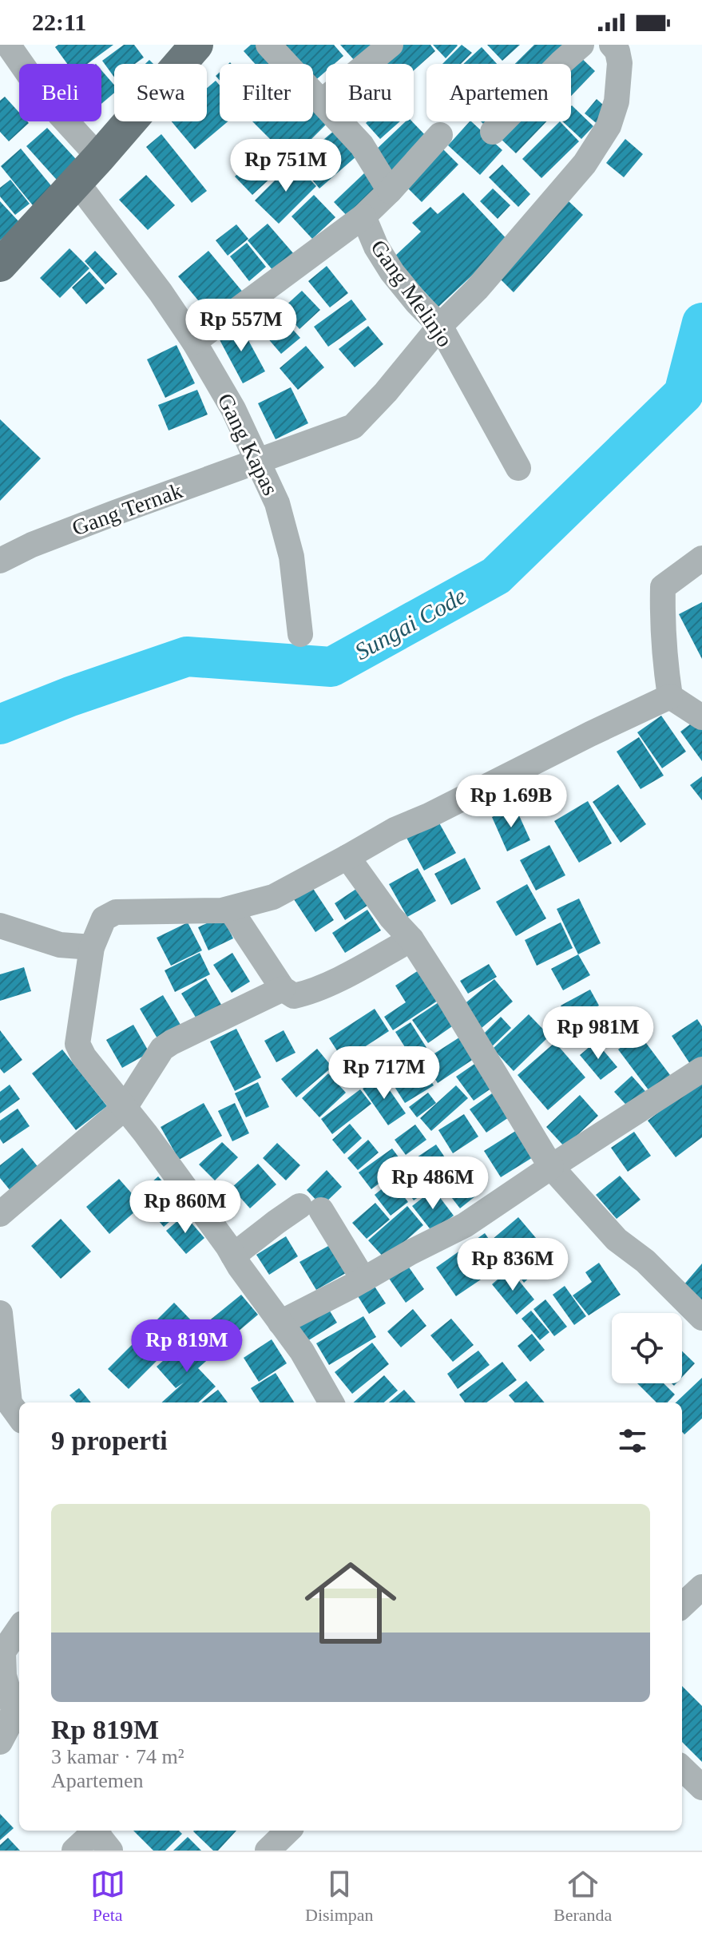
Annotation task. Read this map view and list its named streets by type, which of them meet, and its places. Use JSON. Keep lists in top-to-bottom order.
{
  "streets": {
    "street": ["Gang Melinjo", "Gang Kapas", "Gang Ternak"]
  },
  "crossings": [
    ["Gang Melinjo", "Gang Ternak"],
    ["Gang Kapas", "Gang Ternak"]
  ],
  "water": ["Sungai Code"],
  "page": {
    "status": "22:11",
    "chip": [
      "Beli",
      "Sewa",
      "Filter",
      "Baru",
      "Apartemen"
    ],
    "price": [
      "Rp 751M",
      "Rp 557M",
      "Rp 1.69B",
      "Rp 981M",
      "Rp 717M",
      "Rp 486M",
      "Rp 860M",
      "Rp 836M",
      "Rp 819M"
    ],
    "heading": "9 properti",
    "list": [
      {
        "name": "Rp 819M",
        "note": "3 kamar · 74 m² · Apartemen"
      }
    ],
    "tabs": ["Peta", "Disimpan", "Beranda"]
  }
}
